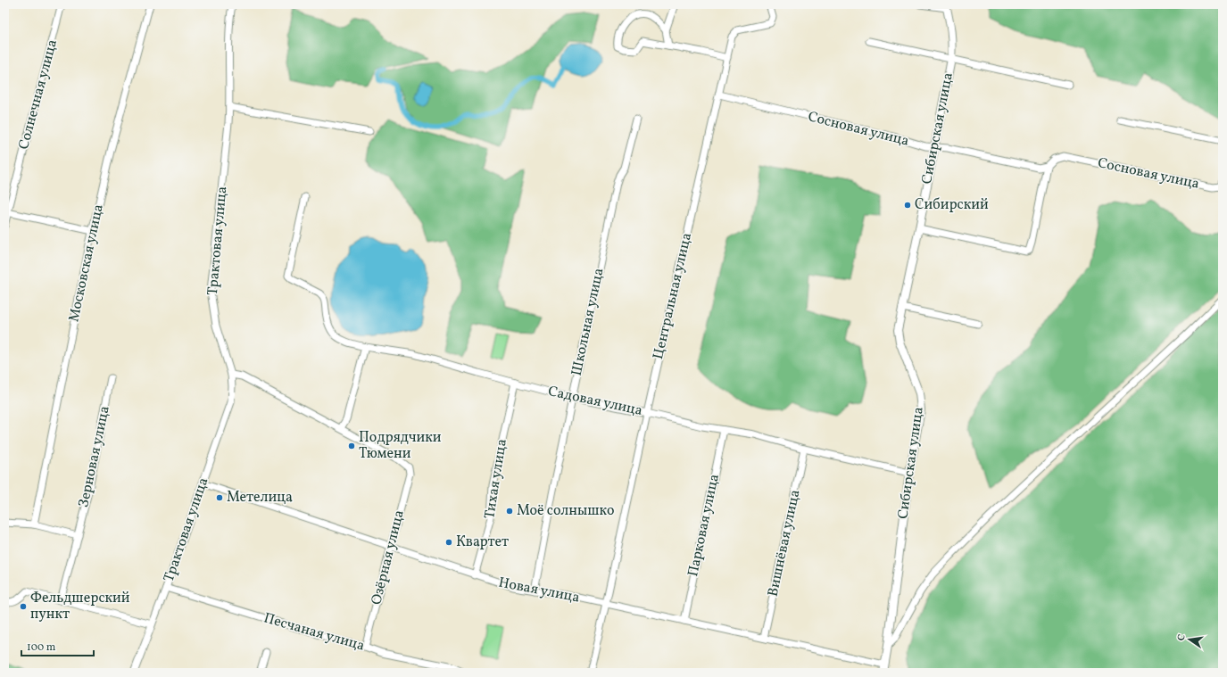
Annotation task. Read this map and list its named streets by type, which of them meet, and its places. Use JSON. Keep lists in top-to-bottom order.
{
  "streets": {
    "street": [
      "Солнечная улица",
      "Сибирская улица",
      "Сосновая улица",
      "Трактовая улица",
      "Московская улица",
      "Центральная улица",
      "Школьная улица",
      "Садовая улица",
      "Зерновая улица",
      "Тихая улица",
      "Парковая улица",
      "Вишнёвая улица",
      "Озёрная улица",
      "Новая улица",
      "Песчаная улица"
    ]
  },
  "crossings": [
    ["Сибирская улица", "Сосновая улица"],
    ["Сибирская улица", "Садовая улица"],
    ["Сибирская улица", "Новая улица"],
    ["Сосновая улица", "Центральная улица"],
    ["Трактовая улица", "Новая улица"],
    ["Трактовая улица", "Песчаная улица"],
    ["Центральная улица", "Садовая улица"],
    ["Центральная улица", "Новая улица"],
    ["Школьная улица", "Садовая улица"],
    ["Школьная улица", "Новая улица"],
    ["Садовая улица", "Тихая улица"],
    ["Садовая улица", "Парковая улица"],
    ["Садовая улица", "Вишнёвая улица"],
    ["Тихая улица", "Новая улица"],
    ["Парковая улица", "Новая улица"],
    ["Вишнёвая улица", "Новая улица"],
    ["Озёрная улица", "Новая улица"],
    ["Озёрная улица", "Песчаная улица"]
  ],
  "places": [
    "Сибирский",
    "Подрядчики Тюмени",
    "Метелица",
    "Моё солнышко",
    "Квартет",
    "Фельдшерский пункт"
  ],
  "scale_bar": "100 m",
  "north": "left"
}
